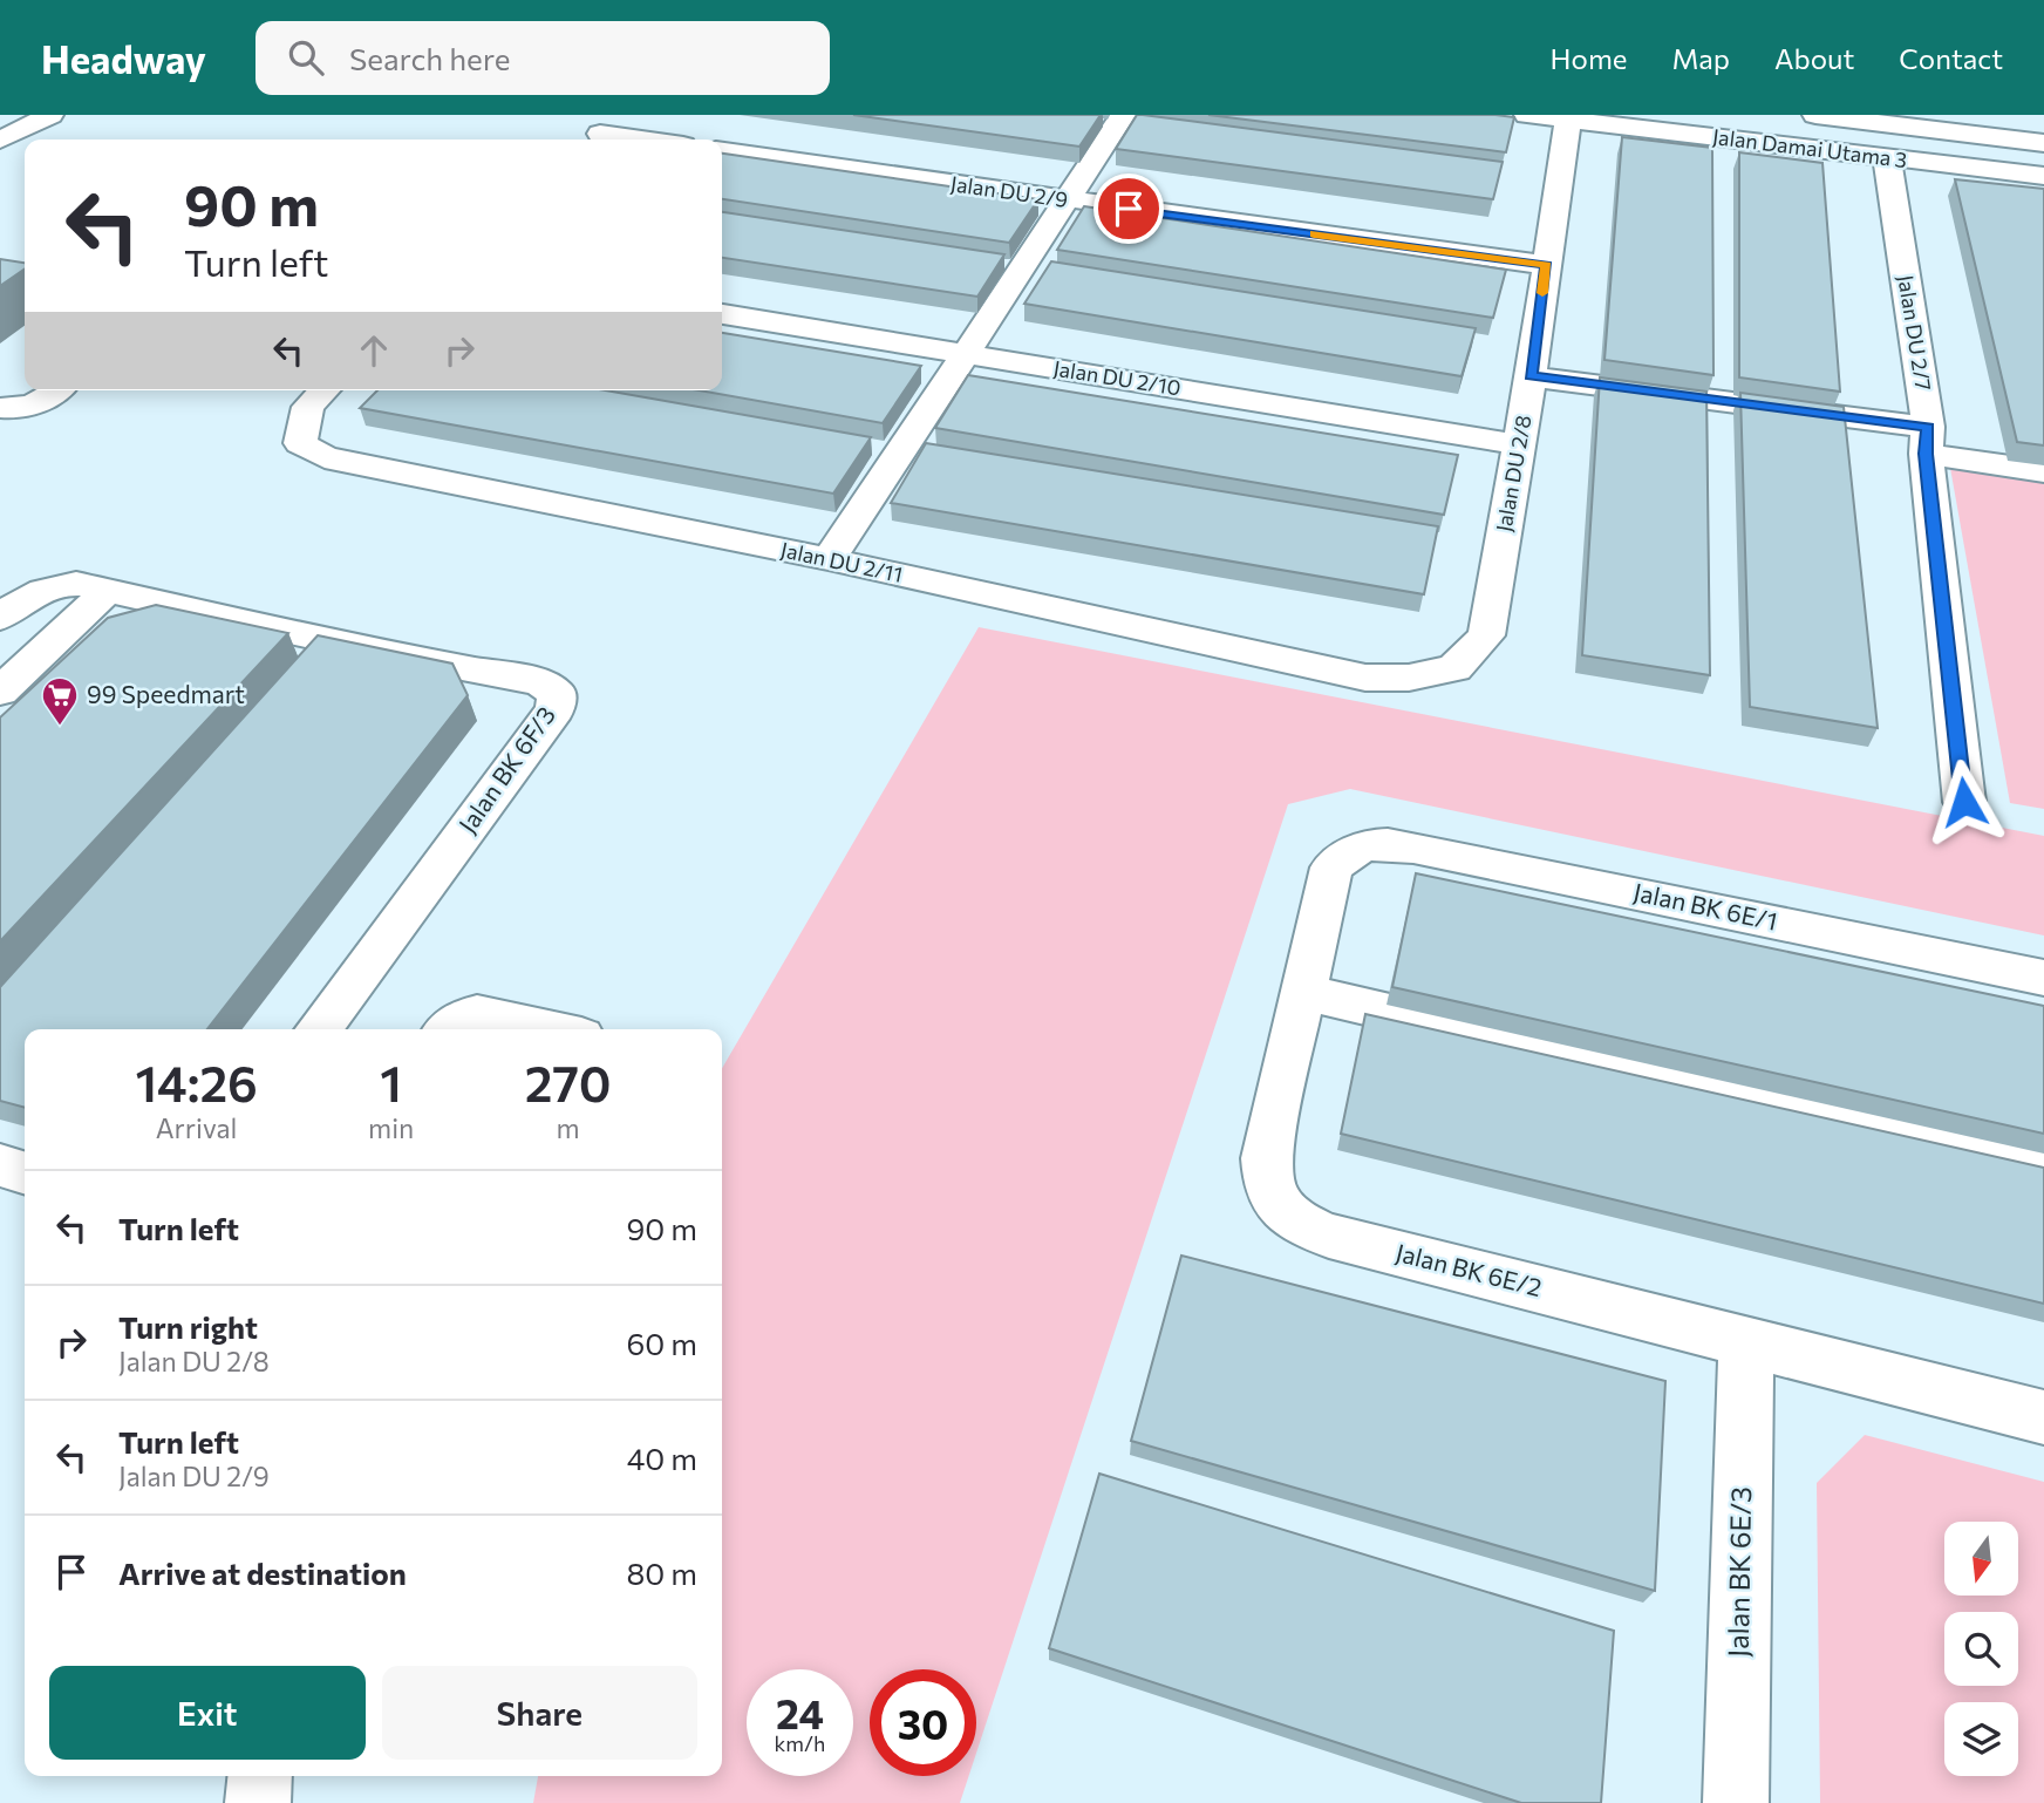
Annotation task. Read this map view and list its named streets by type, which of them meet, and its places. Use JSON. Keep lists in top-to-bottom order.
{
  "streets": {
    "street": [
      "Jalan Damai Utama 3",
      "Jalan DU 2/9",
      "Jalan DU 2/7",
      "Jalan DU 2/10",
      "Jalan DU 2/8",
      "Jalan DU 2/11",
      "Jalan BK 6F/3",
      "Jalan BK 6E/1",
      "Jalan BK 6E/2",
      "Jalan BK 6E/3"
    ]
  },
  "crossings": [
    ["Jalan Damai Utama 3", "Jalan DU 2/7"],
    ["Jalan Damai Utama 3", "Jalan DU 2/8"],
    ["Jalan DU 2/9", "Jalan DU 2/8"],
    ["Jalan DU 2/10", "Jalan DU 2/8"],
    ["Jalan DU 2/8", "Jalan DU 2/11"],
    ["Jalan BK 6E/1", "Jalan BK 6E/2"],
    ["Jalan BK 6E/2", "Jalan BK 6E/3"]
  ],
  "places": {
    "supermarket": ["99 Speedmart"]
  },
  "north": "bottom",
  "page": {
    "header": "Headway",
    "search": "Search here",
    "nav": [
      "Home",
      "Map",
      "About",
      "Contact"
    ],
    "turn": ["90 m", "Turn left"],
    "eta": [
      "14:26",
      "Arrival",
      "1",
      "min",
      "270",
      "m"
    ],
    "list": [
      {
        "name": "Turn left",
        "value": "90 m"
      },
      {
        "name": "Turn right",
        "note": "Jalan DU 2/8",
        "value": "60 m"
      },
      {
        "name": "Turn left",
        "note": "Jalan DU 2/9",
        "value": "40 m"
      },
      {
        "name": "Arrive at destination",
        "value": "80 m"
      }
    ],
    "buttons": ["Exit", "Share"],
    "speed": "24 km/h",
    "limit": "30"
  }
}
